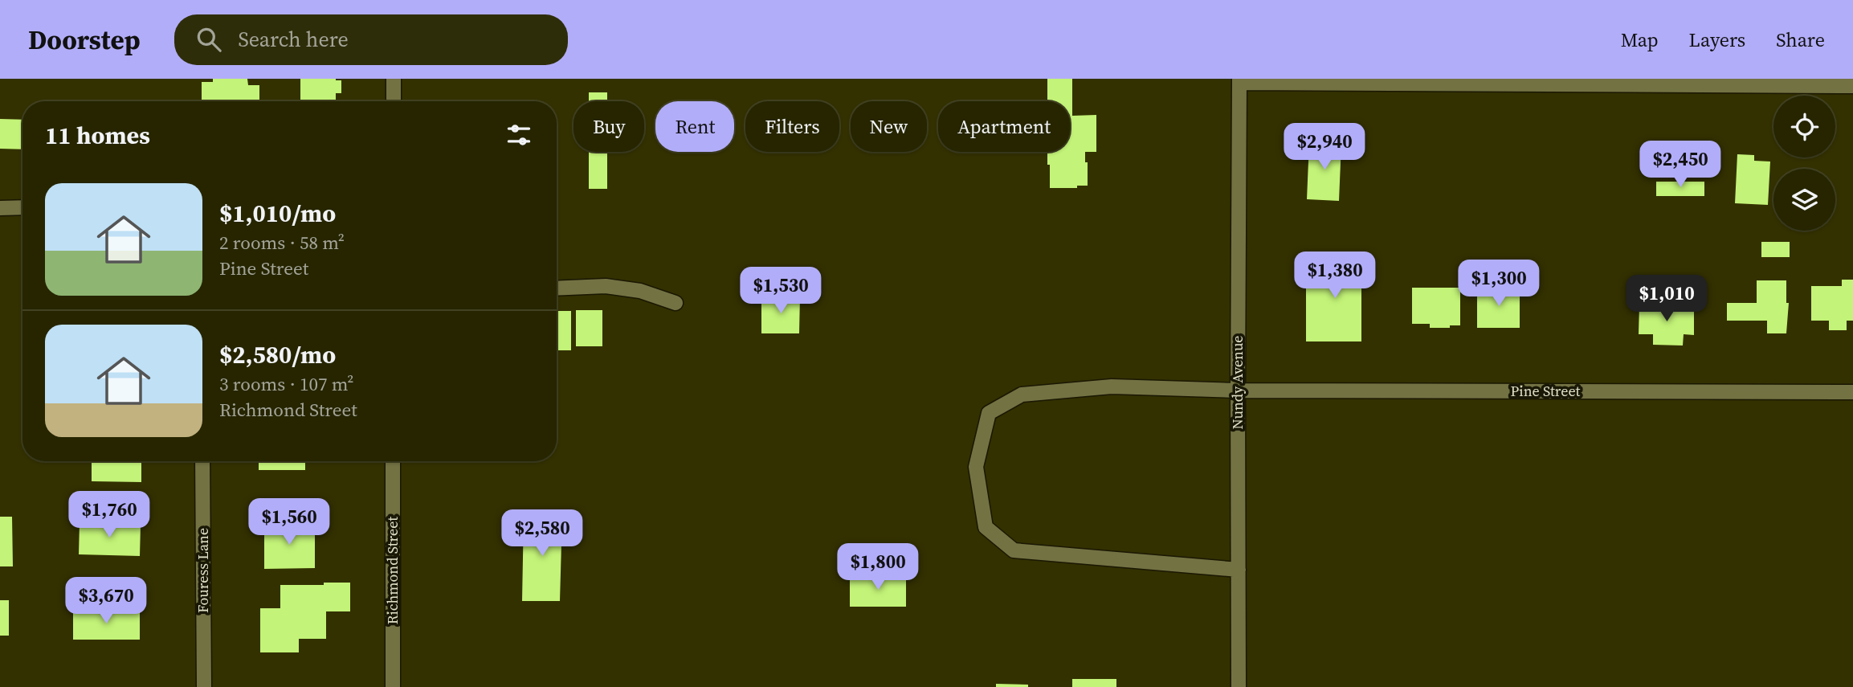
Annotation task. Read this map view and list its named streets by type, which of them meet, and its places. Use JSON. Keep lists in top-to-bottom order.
{
  "streets": {
    "street": [
      "Nundy Avenue",
      "Pine Street",
      "Fouress Lane",
      "Richmond Street"
    ]
  },
  "crossings": [
    ["Nundy Avenue", "Pine Street"]
  ],
  "page": {
    "header": "Doorstep",
    "search": "Search here",
    "nav": ["Map", "Layers", "Share"],
    "chip": [
      "Buy",
      "Rent",
      "Filters",
      "New",
      "Apartment"
    ],
    "heading": "11 homes",
    "price": [
      "$2,940",
      "$2,450",
      "$1,380",
      "$1,300",
      "$1,530",
      "$1,010",
      "$1,760",
      "$1,560",
      "$2,580",
      "$1,800",
      "$3,670"
    ],
    "list": [
      {
        "name": "$1,010/mo",
        "note": "2 rooms · 58 m² · Pine Street"
      },
      {
        "name": "$2,580/mo",
        "note": "3 rooms · 107 m² · Richmond Street"
      }
    ]
  }
}
